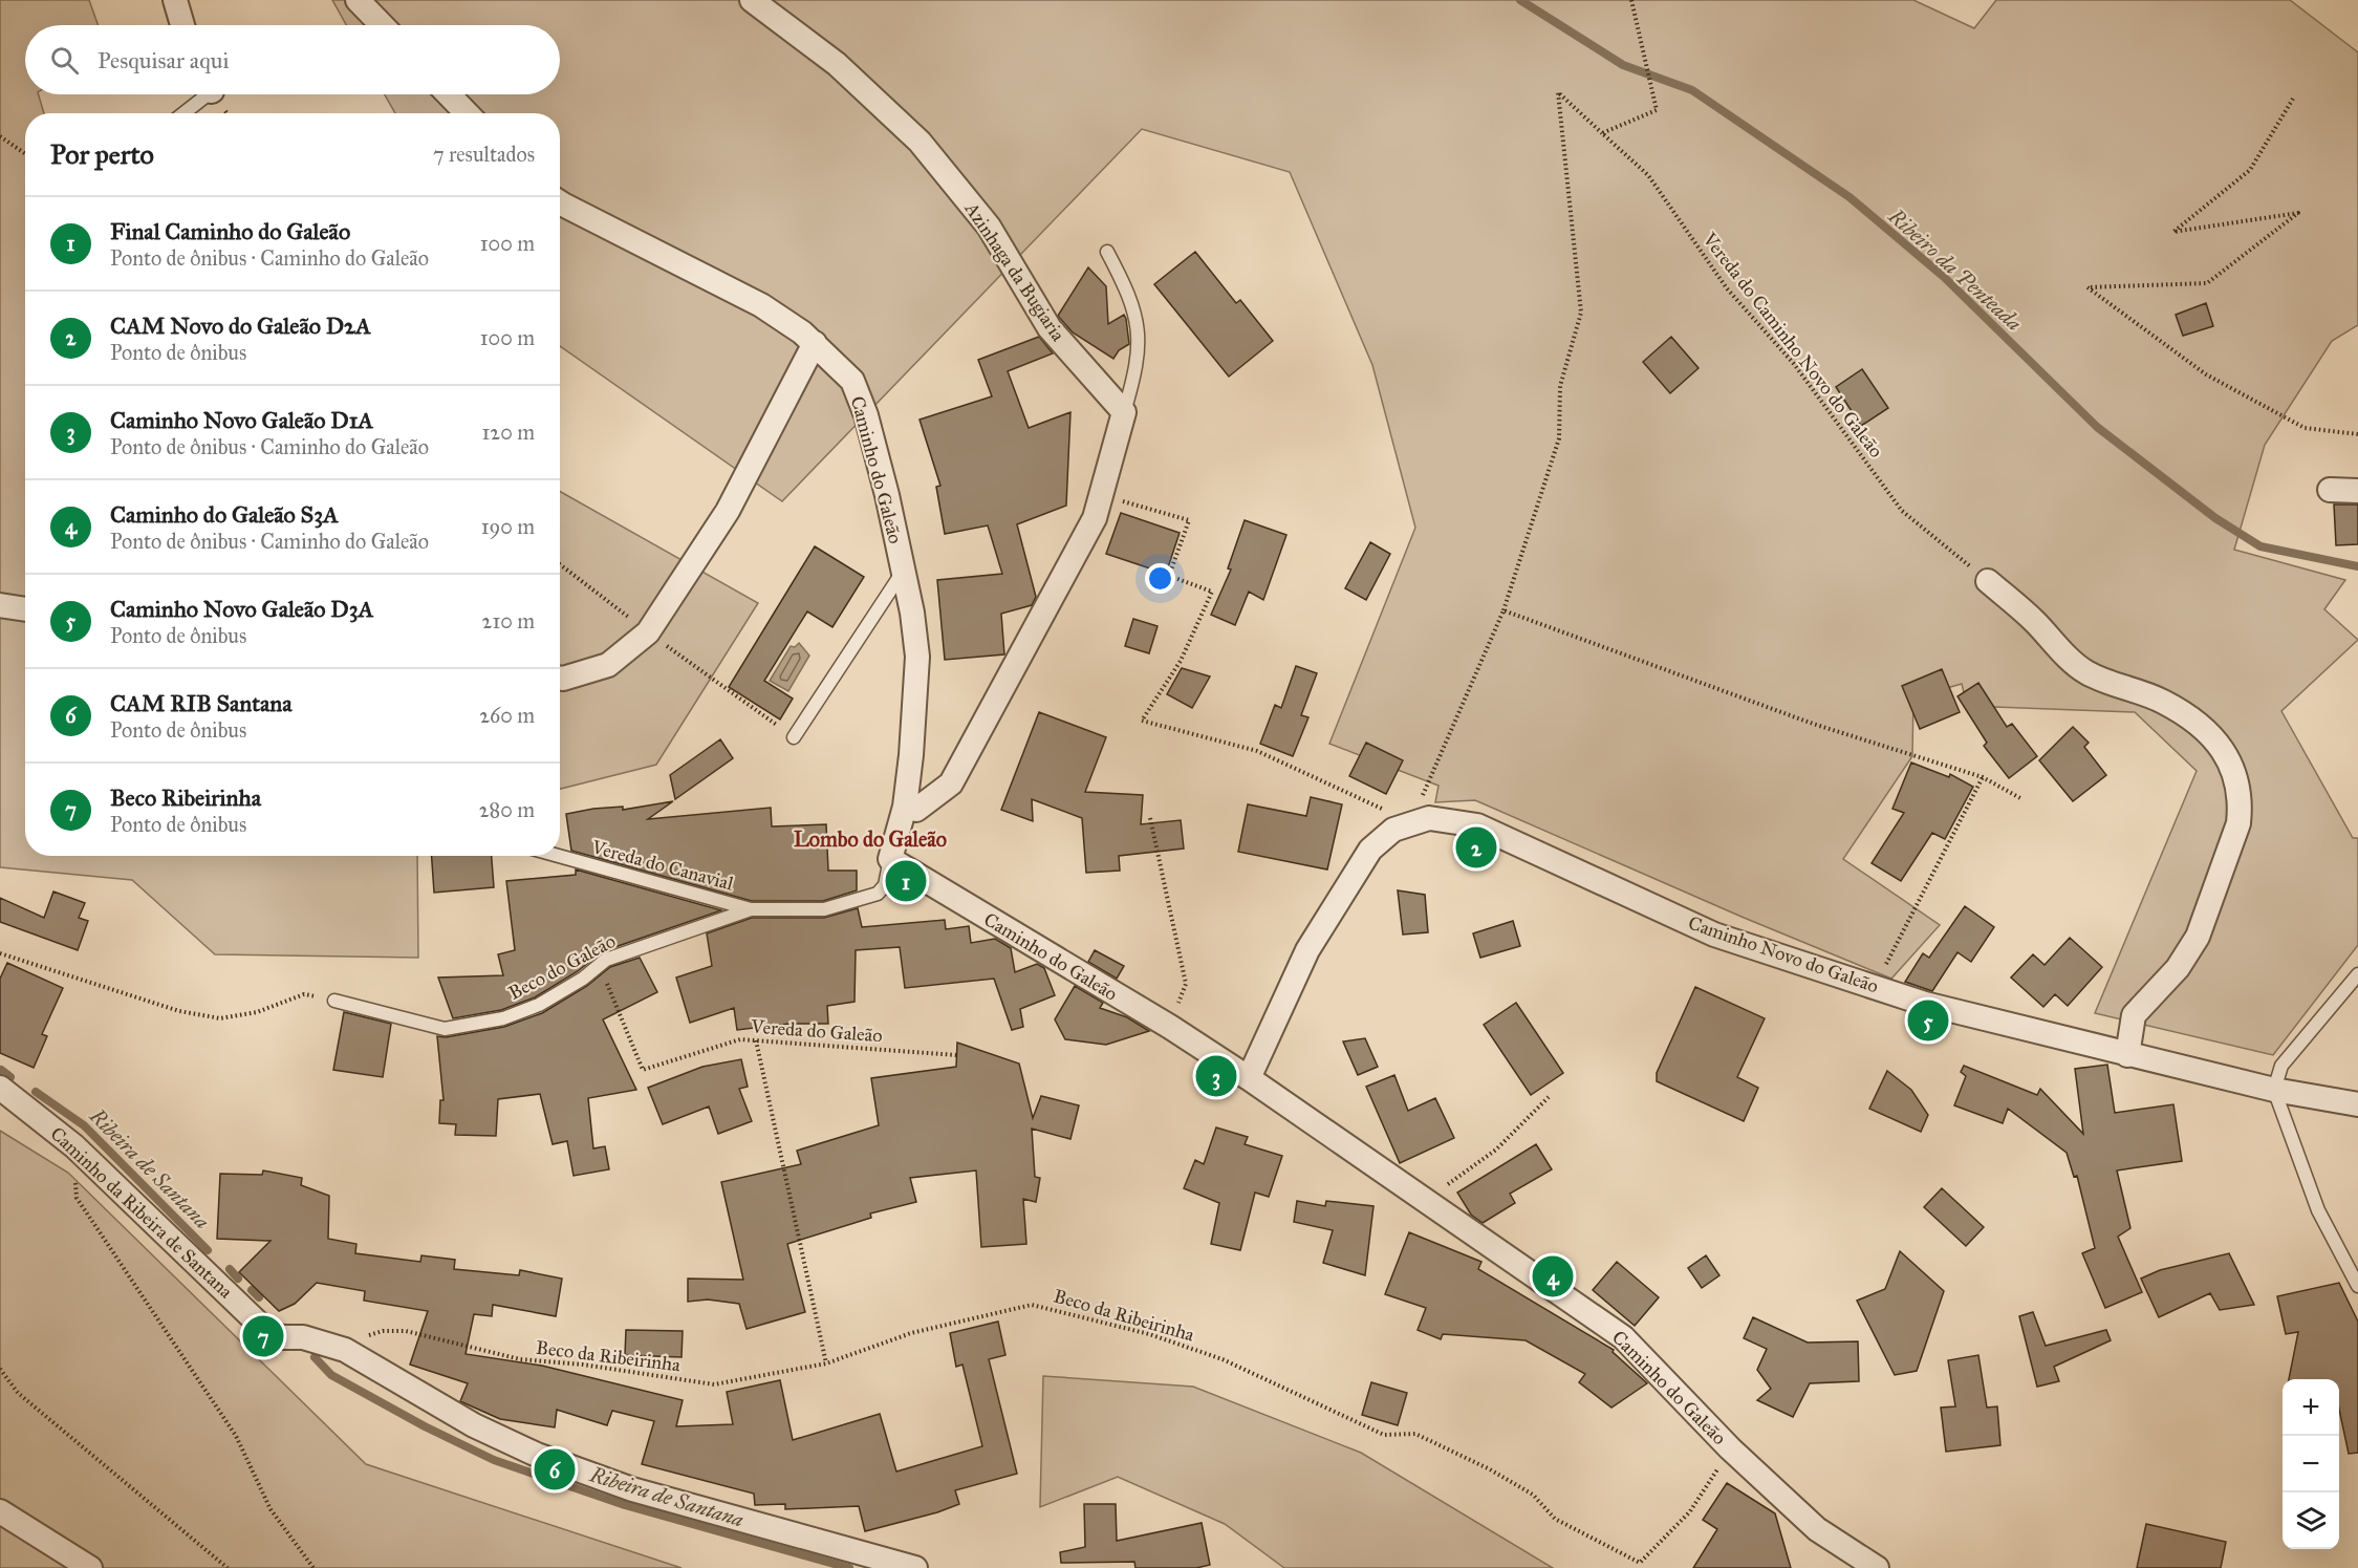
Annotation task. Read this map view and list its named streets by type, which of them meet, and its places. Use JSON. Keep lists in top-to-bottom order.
{
  "streets": {
    "street": [
      "Azinhaga da Bugiaria",
      "Caminho do Galeão",
      "Caminho Novo do Galeão",
      "Caminho da Ribeira de Santana"
    ],
    "lane": ["Vereda do Canavial", "Beco do Galeão"],
    "path": ["Vereda do Caminho Novo do Galeão", "Vereda do Galeão", "Beco da Ribeirinha"]
  },
  "crossings": [
    ["Caminho do Galeão", "Caminho Novo do Galeão"],
    ["Caminho do Galeão", "Beco do Galeão"],
    ["Caminho do Galeão", "Beco da Ribeirinha"],
    ["Vereda do Canavial", "Beco do Galeão"],
    ["Beco do Galeão", "Vereda do Galeão"],
    ["Caminho da Ribeira de Santana", "Beco da Ribeirinha"]
  ],
  "districts": ["Lombo do Galeão"],
  "water": ["Ribeiro da Penteada", "Ribeira de Santana"],
  "page": {
    "search": "Pesquisar aqui",
    "heading": ["Por perto", "7 resultados"],
    "list": [
      {
        "mark": "1",
        "name": "Final Caminho do Galeão",
        "note": "Ponto de ônibus · Caminho do Galeão",
        "value": "100 m"
      },
      {
        "mark": "2",
        "name": "CAM Novo do Galeão D2A",
        "note": "Ponto de ônibus",
        "value": "100 m"
      },
      {
        "mark": "3",
        "name": "Caminho Novo Galeão D1A",
        "note": "Ponto de ônibus · Caminho do Galeão",
        "value": "120 m"
      },
      {
        "mark": "4",
        "name": "Caminho do Galeão S3A",
        "note": "Ponto de ônibus · Caminho do Galeão",
        "value": "190 m"
      },
      {
        "mark": "5",
        "name": "Caminho Novo Galeão D3A",
        "note": "Ponto de ônibus",
        "value": "210 m"
      },
      {
        "mark": "6",
        "name": "CAM RIB Santana",
        "note": "Ponto de ônibus",
        "value": "260 m"
      },
      {
        "mark": "7",
        "name": "Beco Ribeirinha",
        "note": "Ponto de ônibus",
        "value": "280 m"
      }
    ],
    "pins": [
      "2",
      "1",
      "5",
      "3",
      "4",
      "7",
      "6"
    ],
    "map_buttons": ["+", "−"]
  }
}
